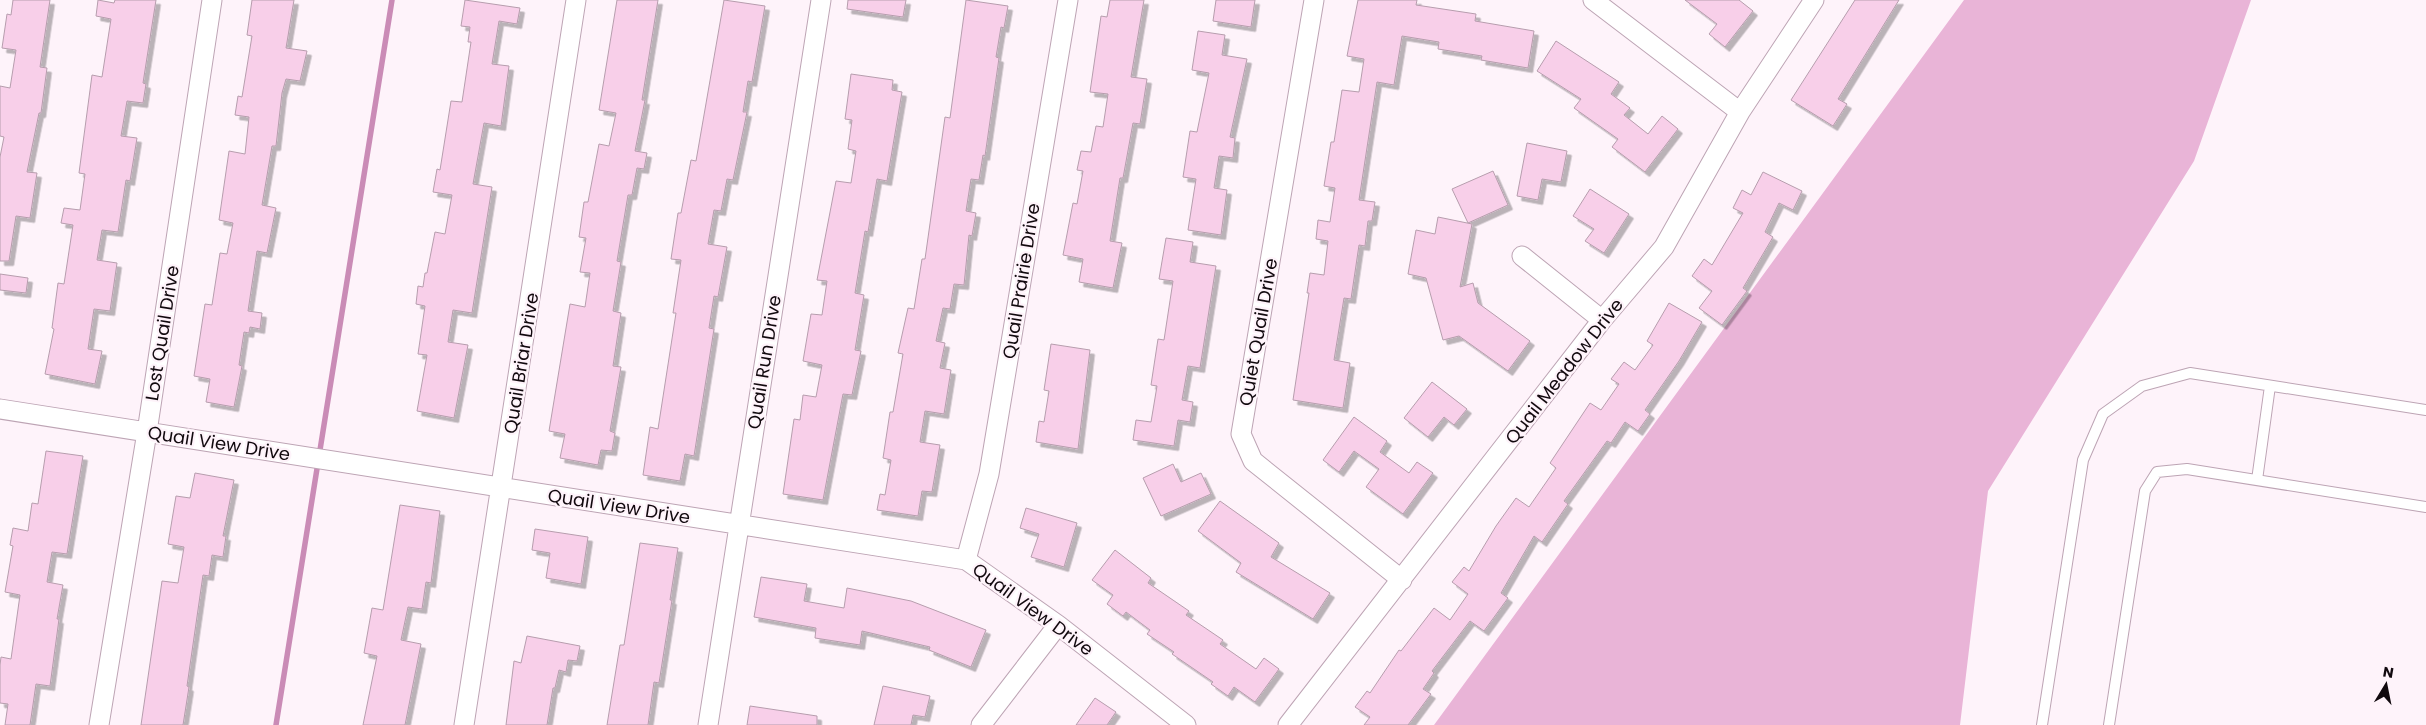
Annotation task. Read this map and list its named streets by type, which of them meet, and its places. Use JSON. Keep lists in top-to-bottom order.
{
  "streets": {
    "street": [
      "Quail Prairie Drive",
      "Quiet Quail Drive",
      "Lost Quail Drive",
      "Quail Run Drive",
      "Quail Briar Drive",
      "Quail Meadow Drive",
      "Quail View Drive"
    ]
  },
  "crossings": [
    ["Quail Prairie Drive", "Quail View Drive"],
    ["Quiet Quail Drive", "Quail Meadow Drive"],
    ["Lost Quail Drive", "Quail View Drive"],
    ["Quail Run Drive", "Quail View Drive"],
    ["Quail Briar Drive", "Quail View Drive"]
  ],
  "north": "top"
}
